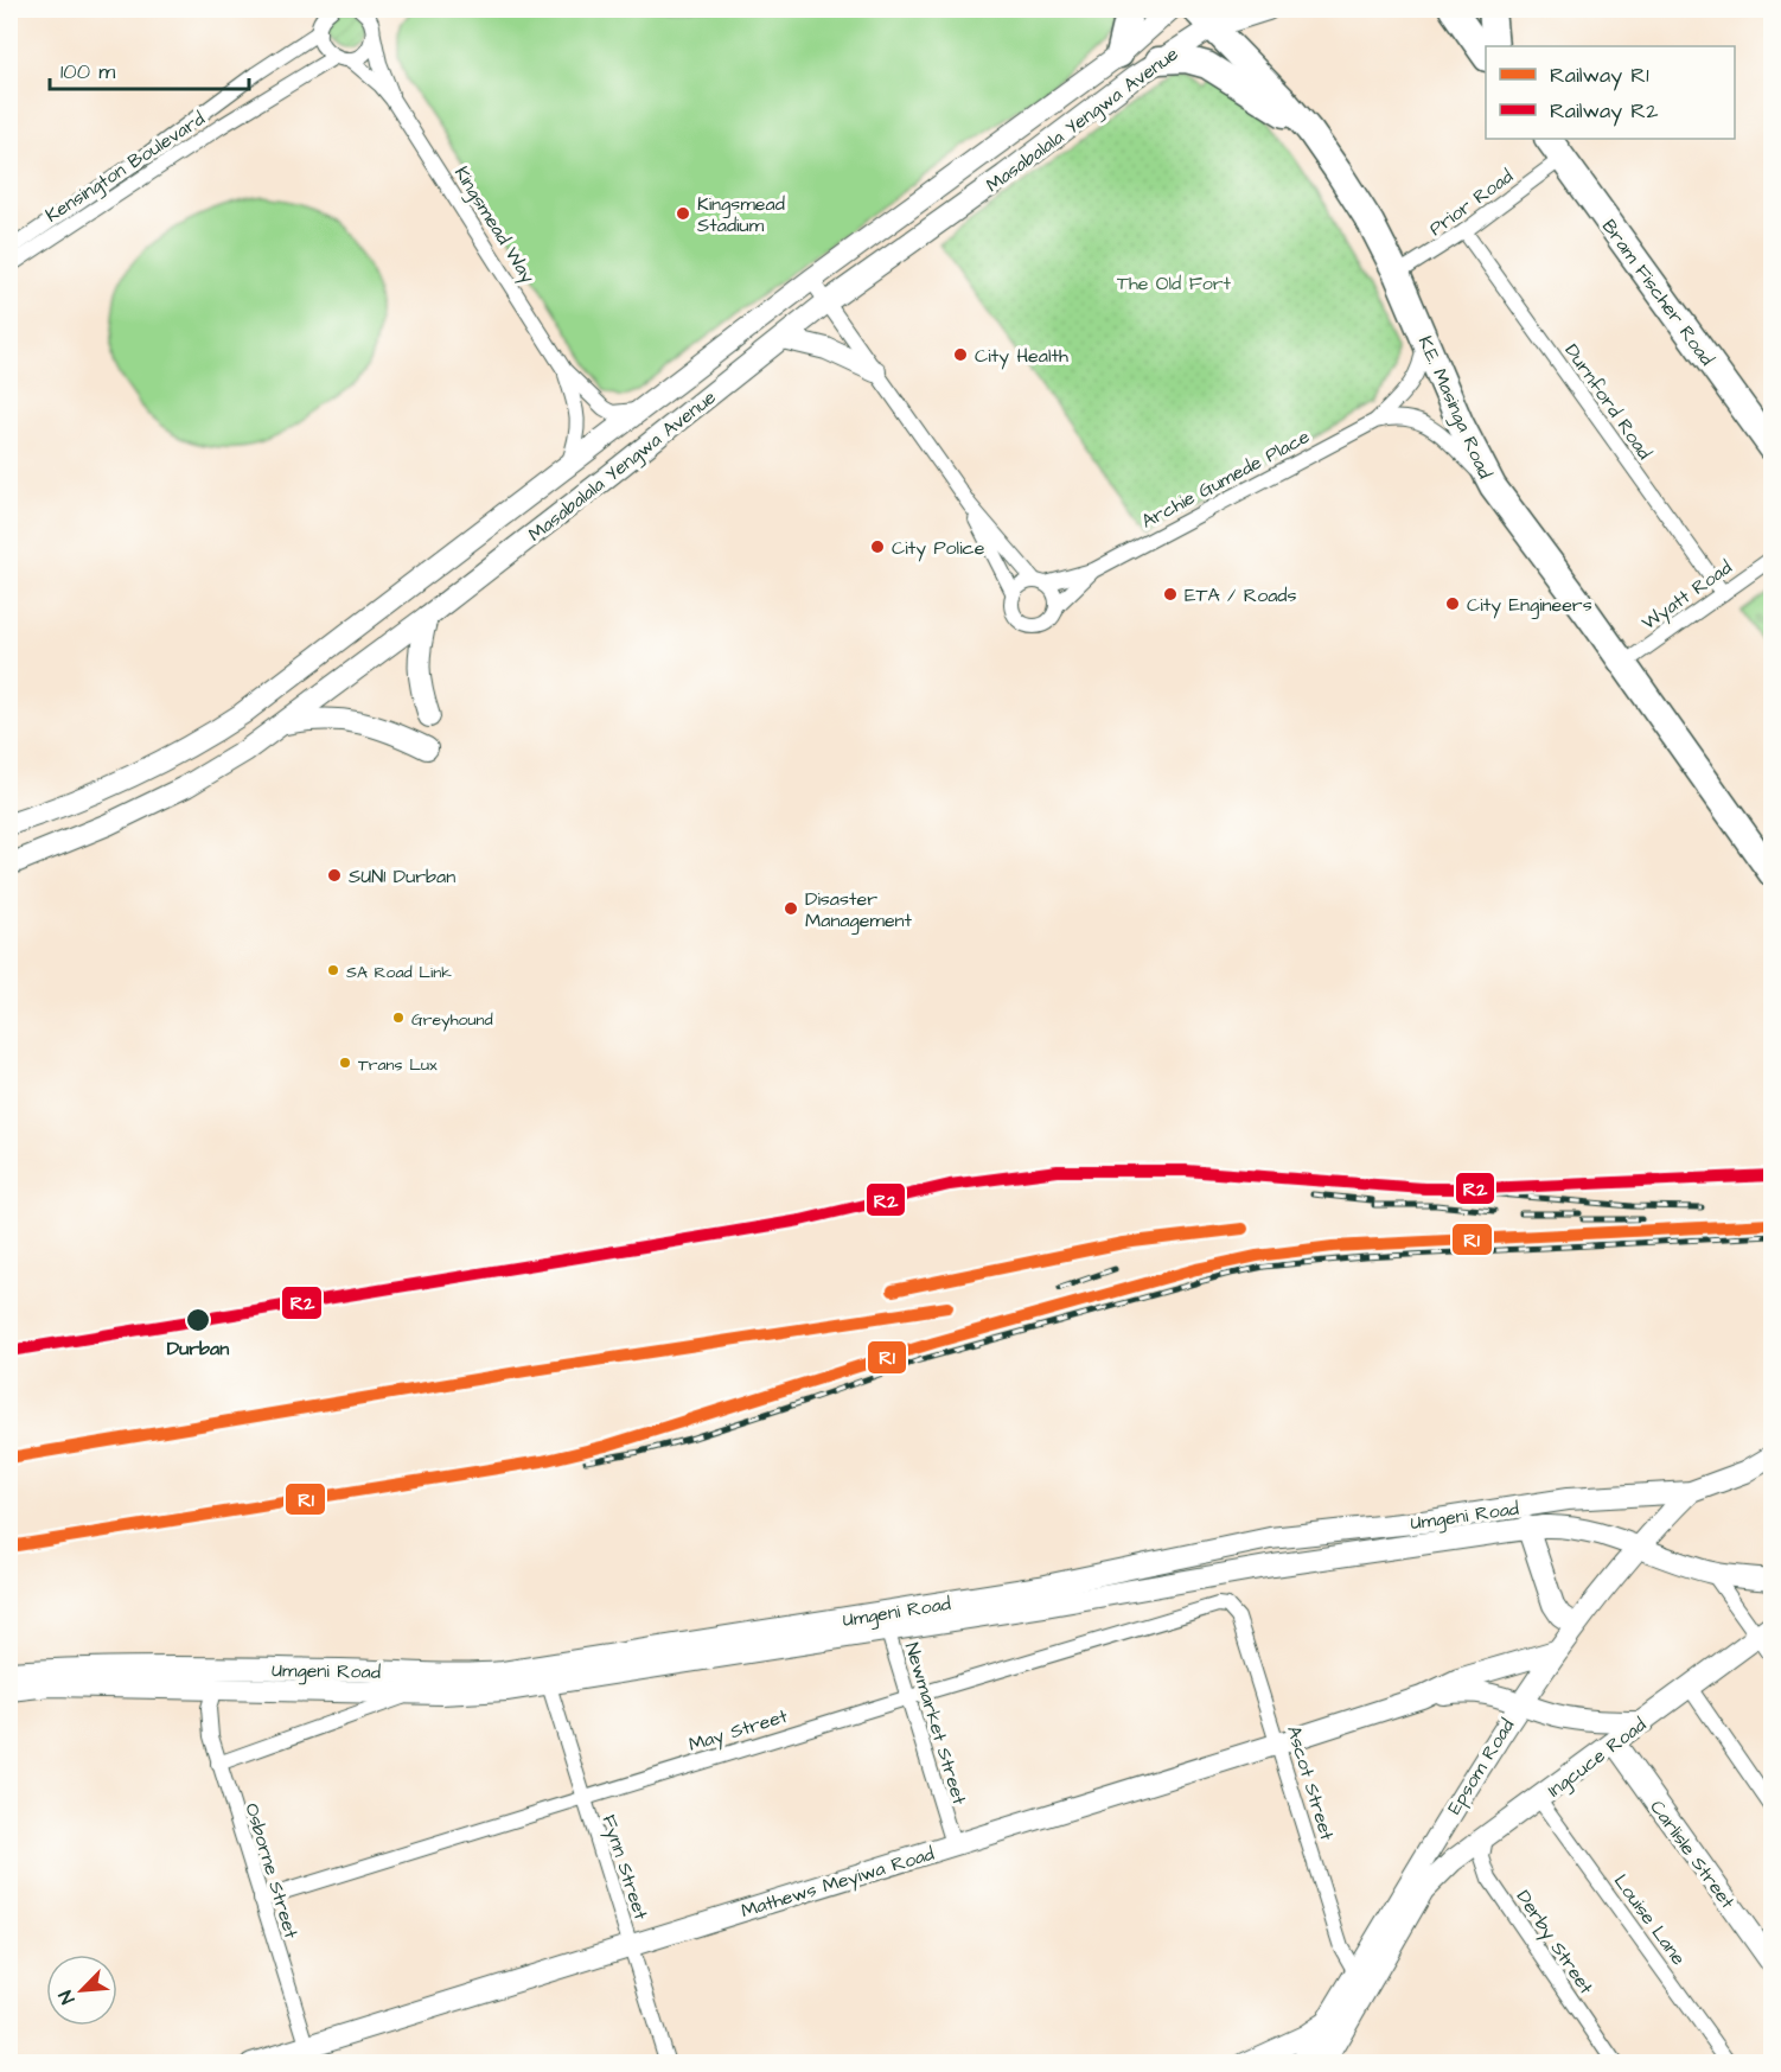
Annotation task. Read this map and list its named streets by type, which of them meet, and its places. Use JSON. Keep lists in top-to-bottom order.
{
  "streets": {
    "highway": ["Bram Fischer Road", "K.E. Masinga Road"],
    "main road": [
      "Masabalala Yengwa Avenue",
      "Umgeni Road",
      "Ingcuce Road",
      "Epsom Road",
      "Carlisle Street",
      "Mathews Meyiwa Road"
    ],
    "street": [
      "Kensington Boulevard",
      "Prior Road",
      "Kingsmead Way",
      "Durnford Road",
      "Archie Gumede Place",
      "Wyatt Road",
      "Newmarket Street",
      "May Street",
      "Ascot Street",
      "Fynn Street",
      "Osborne Street",
      "Louise Lane",
      "Derby Street"
    ]
  },
  "crossings": [
    ["Masabalala Yengwa Avenue", "Kingsmead Way"],
    ["Masabalala Yengwa Avenue", "K.E. Masinga Road"],
    ["Prior Road", "Bram Fischer Road"],
    ["Prior Road", "Durnford Road"],
    ["Prior Road", "K.E. Masinga Road"],
    ["Durnford Road", "Wyatt Road"],
    ["K.E. Masinga Road", "Archie Gumede Place"],
    ["K.E. Masinga Road", "Wyatt Road"],
    ["Umgeni Road", "Newmarket Street"],
    ["Umgeni Road", "Epsom Road"],
    ["Umgeni Road", "Fynn Street"],
    ["Umgeni Road", "Osborne Street"],
    ["Newmarket Street", "May Street"],
    ["Newmarket Street", "Mathews Meyiwa Road"],
    ["May Street", "Ascot Street"],
    ["May Street", "Fynn Street"],
    ["May Street", "Osborne Street"],
    ["Ingcuce Road", "Carlisle Street"],
    ["Ingcuce Road", "Mathews Meyiwa Road"],
    ["Ingcuce Road", "Louise Lane"],
    ["Ingcuce Road", "Derby Street"],
    ["Epsom Road", "Ascot Street"],
    ["Epsom Road", "Mathews Meyiwa Road"],
    ["Ascot Street", "Mathews Meyiwa Road"],
    ["Fynn Street", "Mathews Meyiwa Road"],
    ["Osborne Street", "Mathews Meyiwa Road"]
  ],
  "parks": ["The Old Fort"],
  "places": [
    "Kingsmead Stadium",
    "City Health",
    "City Police",
    "ETA / Roads",
    "City Engineers",
    "SUN1 Durban",
    "Disaster Management",
    "SA Road Link",
    "Greyhound",
    "Trans Lux",
    "Durban"
  ],
  "lines": ["rail line R2", "rail line R1"],
  "legend": ["Railway R1", "Railway R2"],
  "scale_bar": "100 m",
  "north": "bottom left"
}
